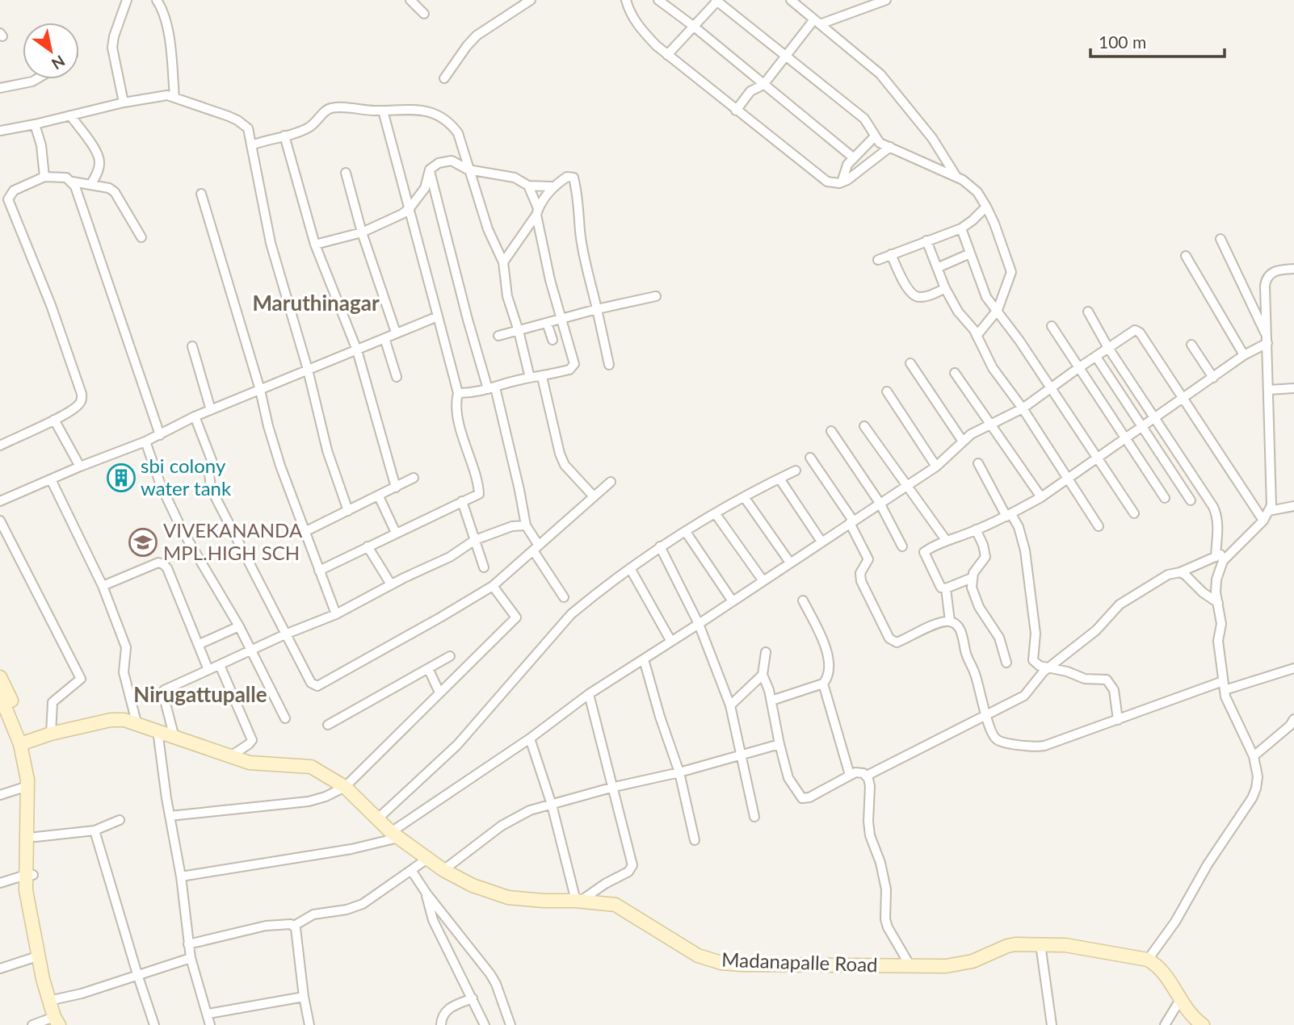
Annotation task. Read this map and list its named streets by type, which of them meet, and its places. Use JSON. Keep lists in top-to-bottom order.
{
  "streets": {
    "main road": ["Madanapalle Road"]
  },
  "districts": ["Maruthinagar", "Nirugattupalle"],
  "places": {
    "building": ["sbi colony water tank"],
    "school or university": ["VIVEKANANDA MPL.HIGH SCH"]
  },
  "scale_bar": "100 m",
  "north": "bottom right"
}
